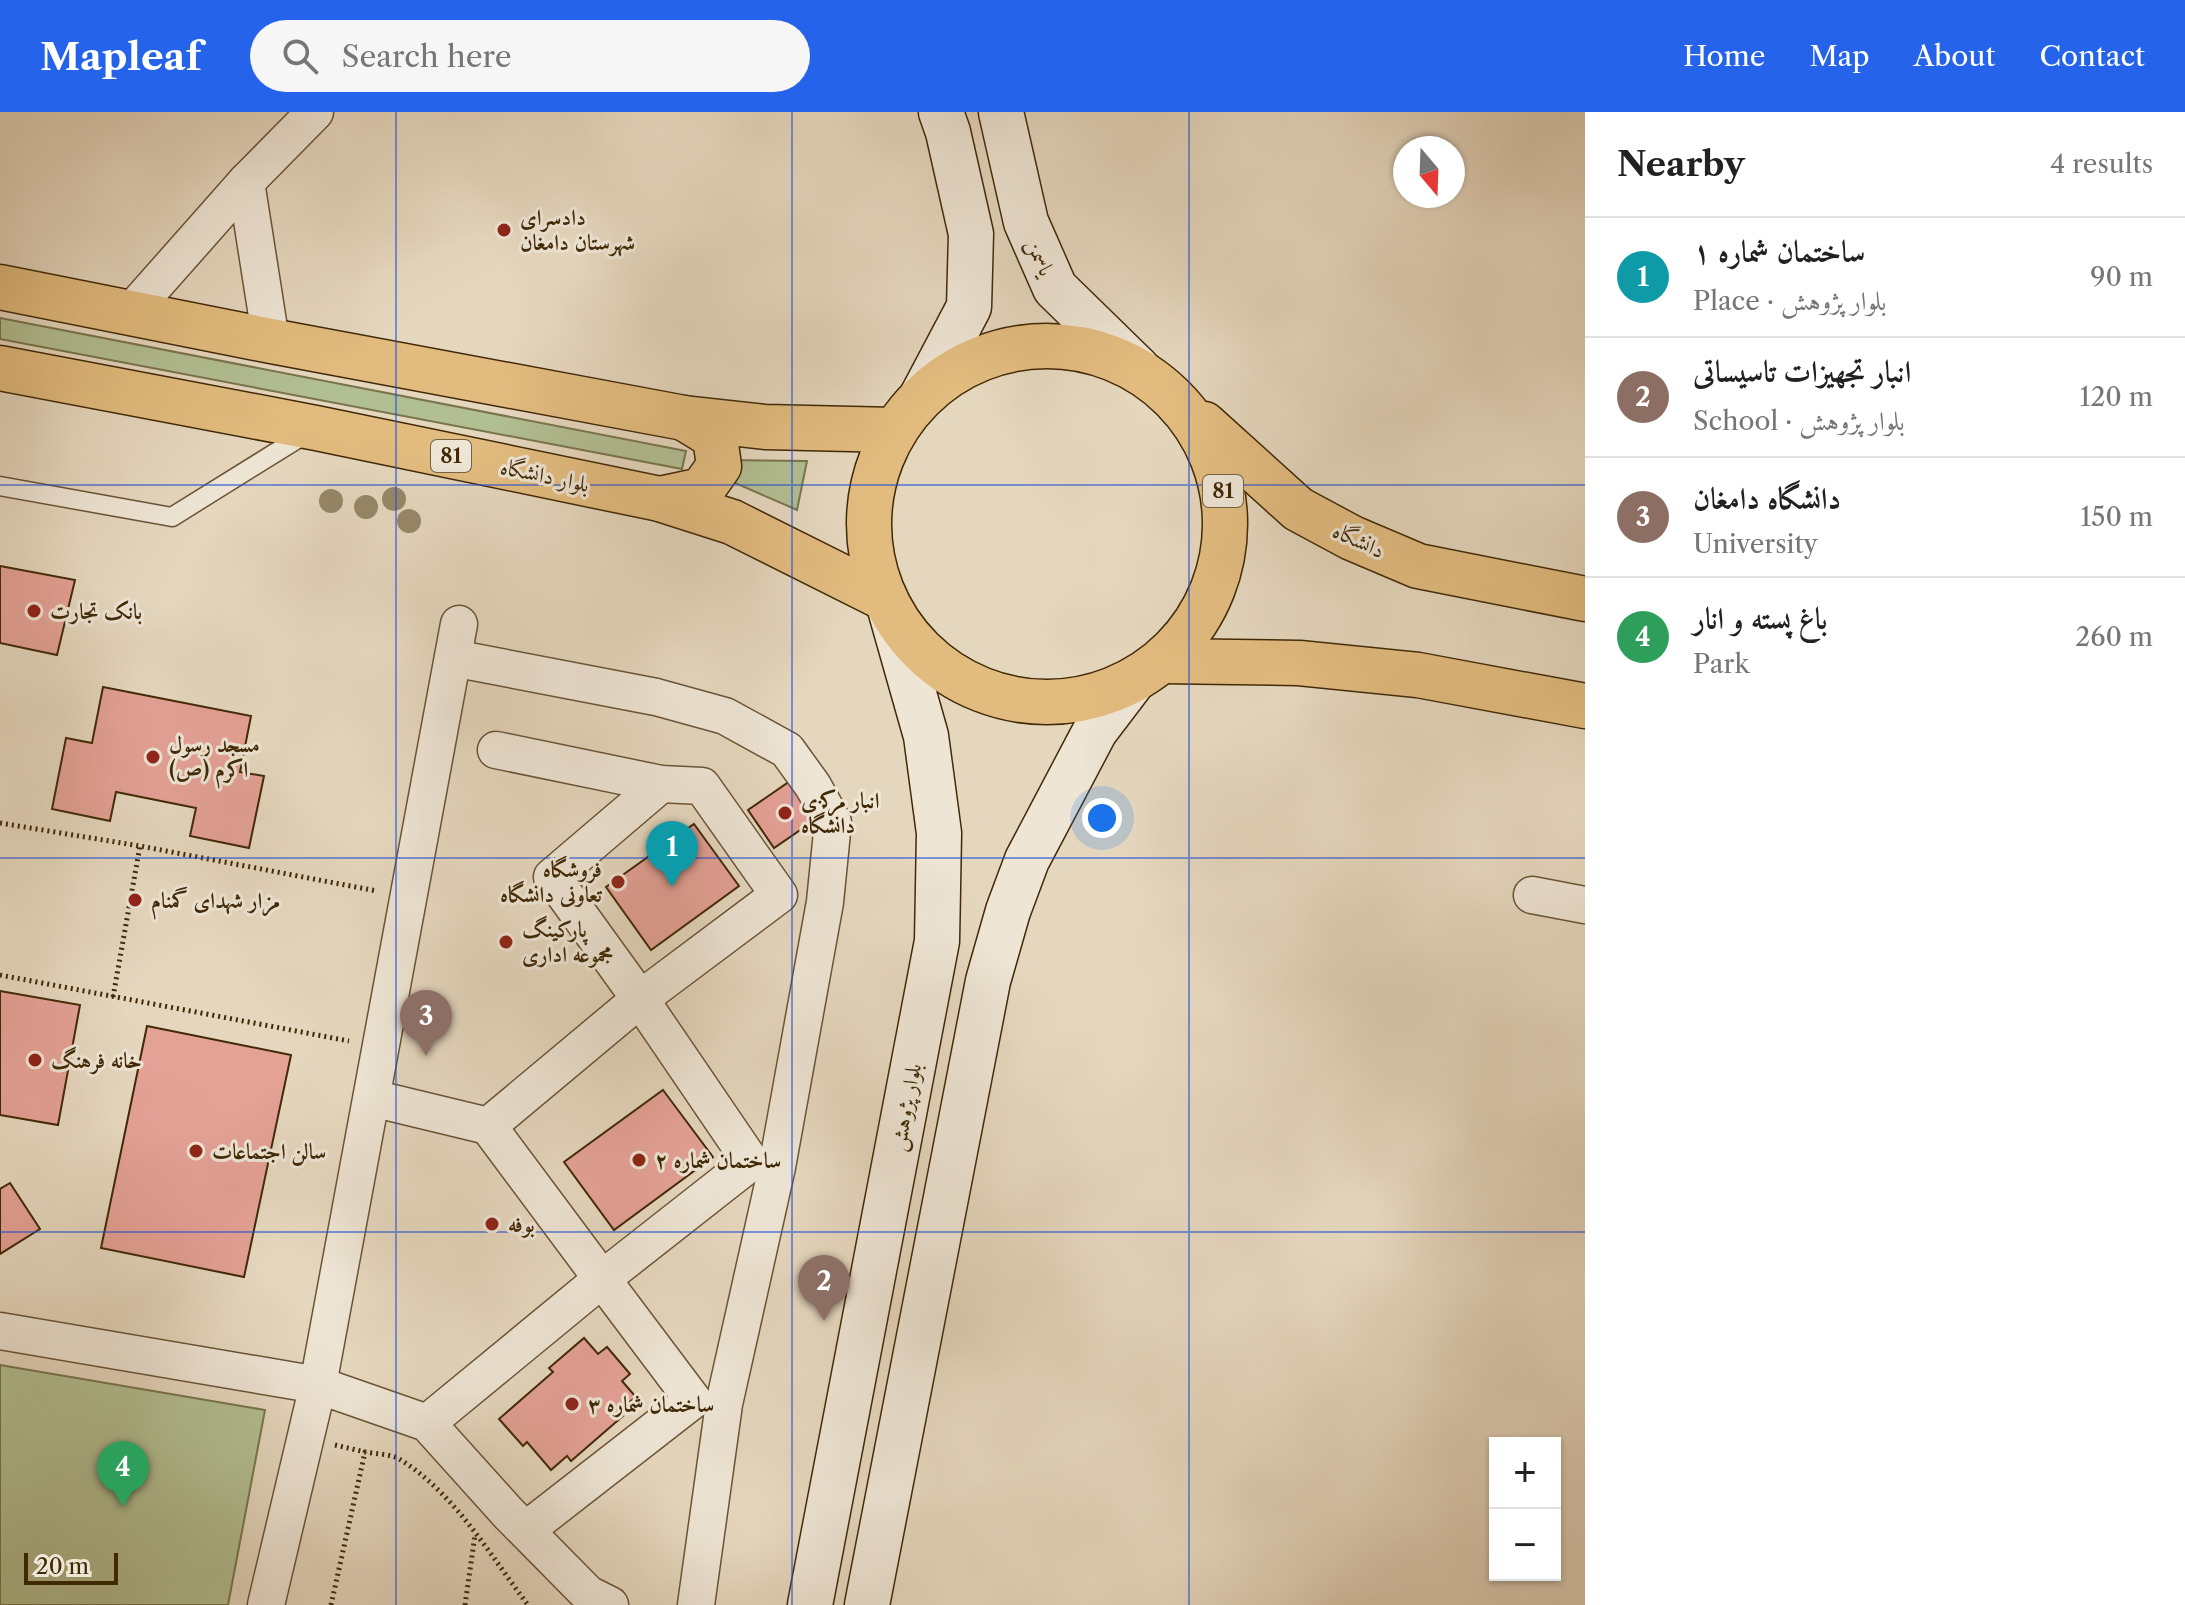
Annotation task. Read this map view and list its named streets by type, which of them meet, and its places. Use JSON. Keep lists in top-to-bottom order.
{
  "streets": {
    "main road": ["81", "بلوار دانشگاه", "دانشگاه"],
    "street": ["یاسمن", "بلوار پژوهش"]
  },
  "crossings": [
    ["یاسمن", "81"],
    ["81", "بلوار دانشگاه"],
    ["81", "دانشگاه"],
    ["81", "بلوار پژوهش"],
    ["بلوار دانشگاه", "بلوار پژوهش"]
  ],
  "places": [
    "دادسرای شهرستان دامغان",
    "بانک تجارت",
    "مسجد رسول اکرم (ص)",
    "انبار مرکزی دانشگاه",
    "فروشگاه تعاونی دانشگاه",
    "مزار شهدای گمنام",
    "پارکینگ مجموعه اداری",
    "خانه فرهنگ",
    "سالن اجتماعات",
    "ساختمان شماره ۲",
    "بوفه",
    "ساختمان شماره ۳"
  ],
  "scale_bar": "20 m",
  "north": "bottom",
  "page": {
    "header": "Mapleaf",
    "search": "Search here",
    "nav": [
      "Home",
      "Map",
      "About",
      "Contact"
    ],
    "heading": ["Nearby", "4 results"],
    "list": [
      {
        "mark": "1",
        "name": "ساختمان شماره ۱",
        "note": "Place · بلوار پژوهش",
        "value": "90 m"
      },
      {
        "mark": "2",
        "name": "انبار تجهیزات تاسیساتی",
        "note": "School · بلوار پژوهش",
        "value": "120 m"
      },
      {
        "mark": "3",
        "name": "دانشگاه دامغان",
        "note": "University",
        "value": "150 m"
      },
      {
        "mark": "4",
        "name": "باغ پسته و انار",
        "note": "Park",
        "value": "260 m"
      }
    ],
    "pins": [
      "1",
      "3",
      "2",
      "4"
    ],
    "map_buttons": ["+", "−"],
    "scale": "20 m"
  }
}
